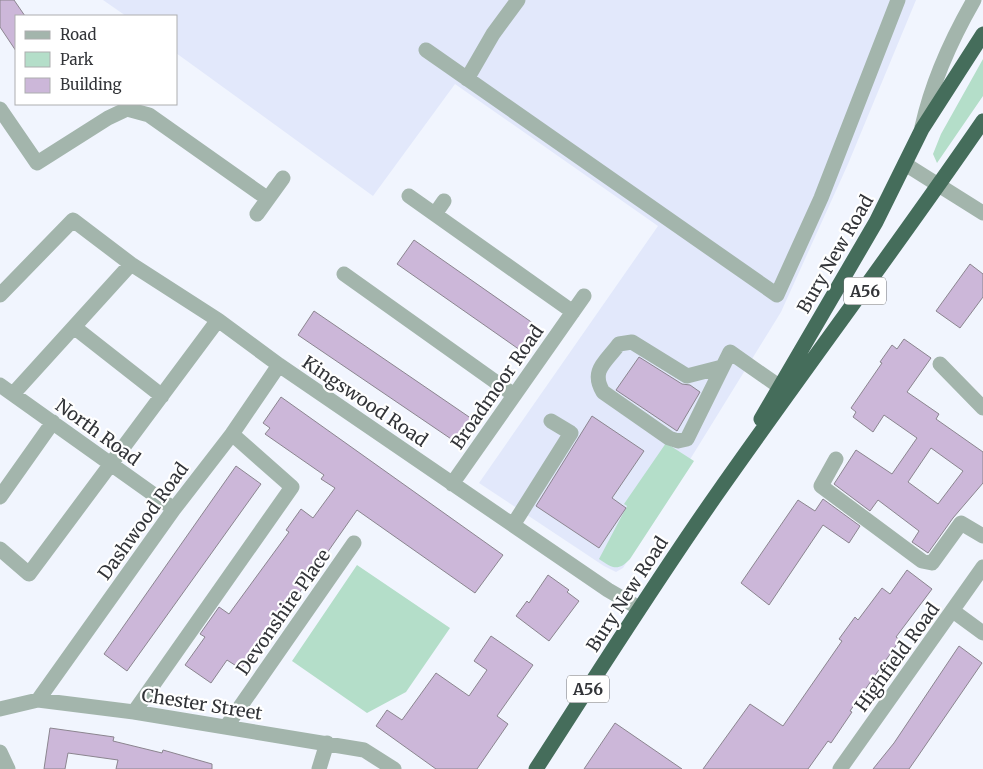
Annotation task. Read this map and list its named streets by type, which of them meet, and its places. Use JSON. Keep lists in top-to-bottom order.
{
  "streets": {
    "highway": ["Bury New Road", "A56"],
    "street": [
      "Broadmoor Road",
      "Kingswood Road",
      "North Road",
      "Dashwood Road",
      "Devonshire Place",
      "Highfield Road",
      "Chester Street"
    ]
  },
  "crossings": [
    ["Bury New Road", "Kingswood Road"],
    ["Broadmoor Road", "Kingswood Road"],
    ["Kingswood Road", "Dashwood Road"],
    ["North Road", "Dashwood Road"],
    ["Dashwood Road", "Chester Street"],
    ["Devonshire Place", "Chester Street"]
  ],
  "legend": ["Road", "Park", "Building"]
}
